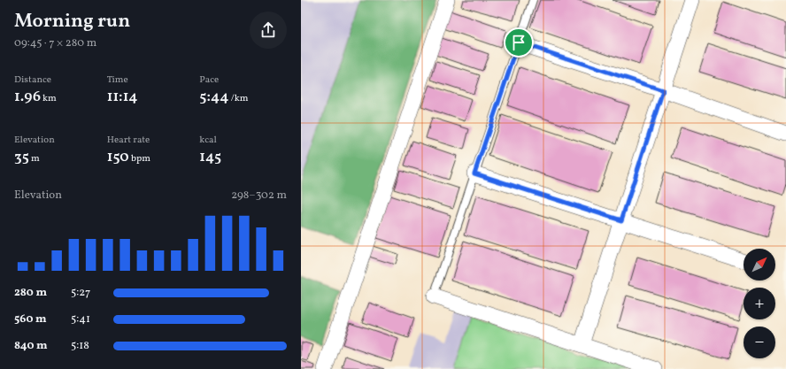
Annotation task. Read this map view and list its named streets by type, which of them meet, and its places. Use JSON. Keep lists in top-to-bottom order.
{
  "north": "top right",
  "page": {
    "heading": ["Morning run", "09:45 · 7 × 280 m"],
    "stats": [
      ["Distance", "1.96 km"],
      ["Time", "11:14"],
      ["Pace", "5:44 /km"],
      ["Elevation", "35 m"],
      ["Heart rate", "150 bpm"],
      ["kcal", "145"]
    ],
    "chart": ["Elevation", "298–302 m"],
    "map_buttons": ["+", "−"],
    "list": [
      {
        "name": "280 m",
        "note": "5:27"
      },
      {
        "name": "560 m",
        "note": "5:41"
      },
      {
        "name": "840 m",
        "note": "5:18"
      }
    ]
  }
}
